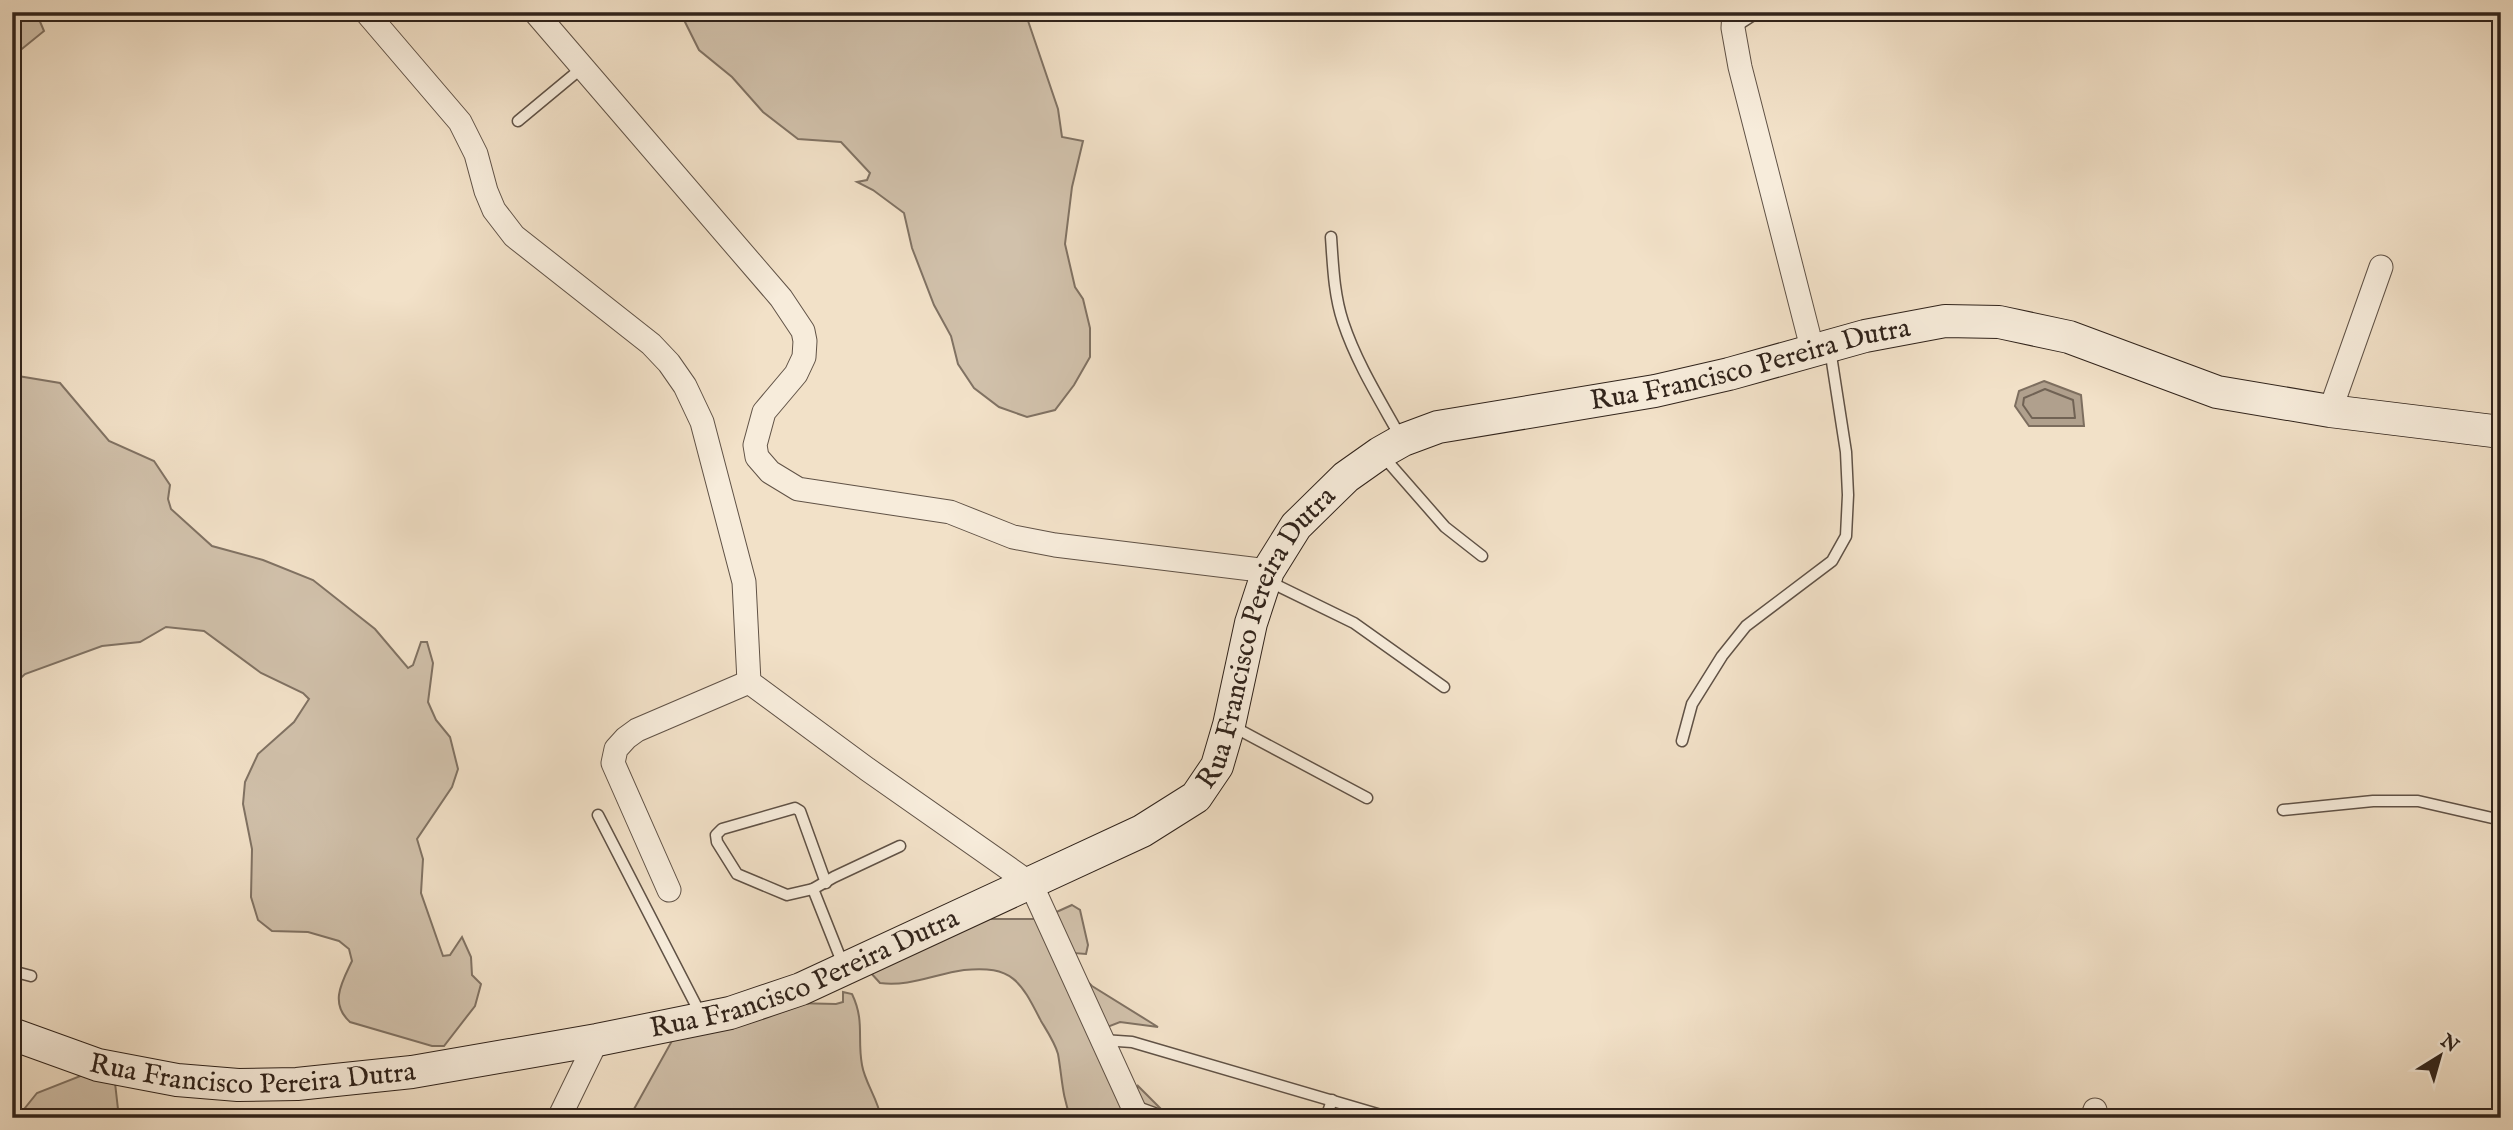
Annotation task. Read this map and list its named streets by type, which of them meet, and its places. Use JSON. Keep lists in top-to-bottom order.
{
  "streets": {
    "main road": ["Rua Francisco Pereira Dutra"]
  },
  "north": "top right"
}
